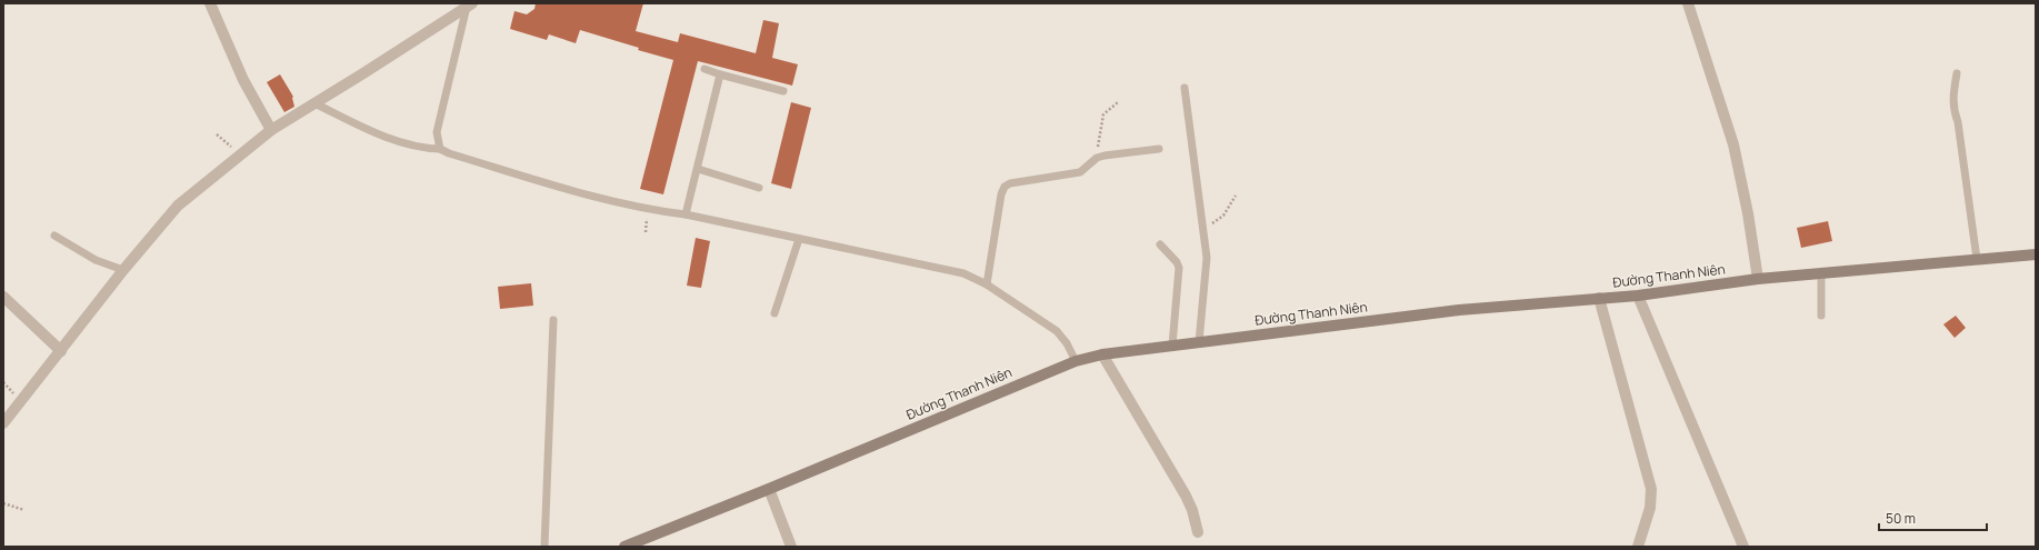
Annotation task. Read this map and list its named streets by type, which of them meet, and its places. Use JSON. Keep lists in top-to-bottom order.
{
  "streets": {
    "main road": ["Đường Thanh Niên"]
  },
  "scale_bar": "50 m"
}
